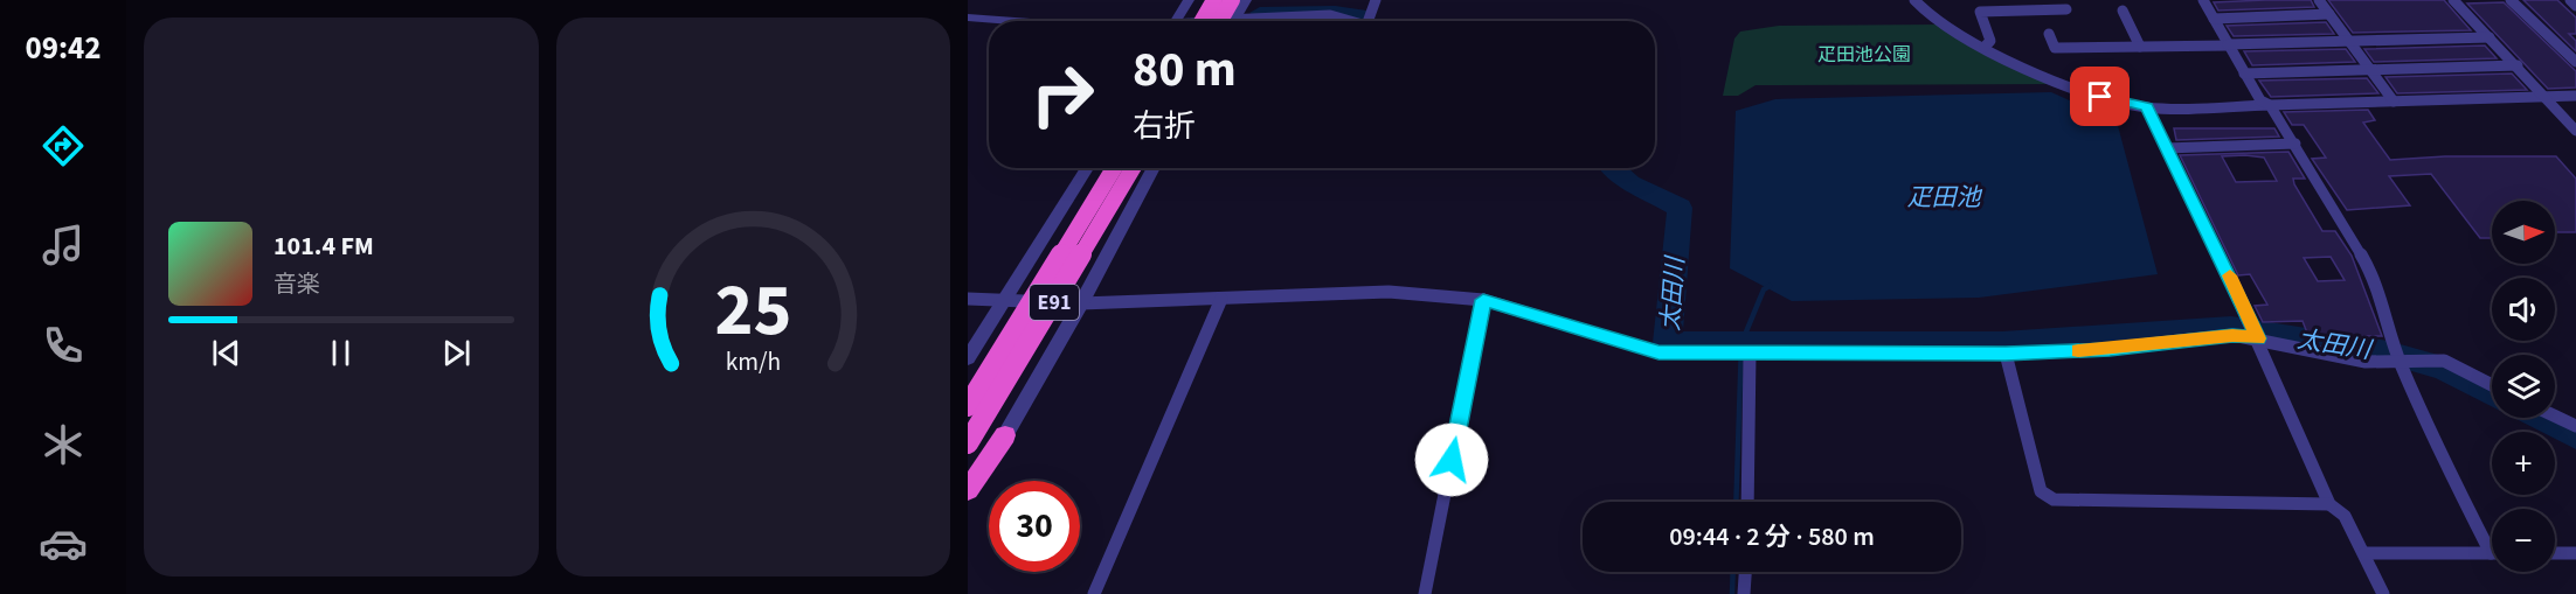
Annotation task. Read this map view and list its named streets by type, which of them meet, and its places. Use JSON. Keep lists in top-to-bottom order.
{
  "streets": {
    "highway": ["E91"]
  },
  "water": ["疋田池", "太田川"],
  "parks": ["疋田池公園"],
  "north": "right",
  "page": {
    "tabs": "09:42",
    "turn": ["80 m", "右折"],
    "map_buttons": ["+", "−"],
    "song": ["101.4 FM", "音楽"],
    "limit": "30",
    "trip": "09:44 · 2 分 · 580 m",
    "gauge": ["25", "km/h"]
  }
}
